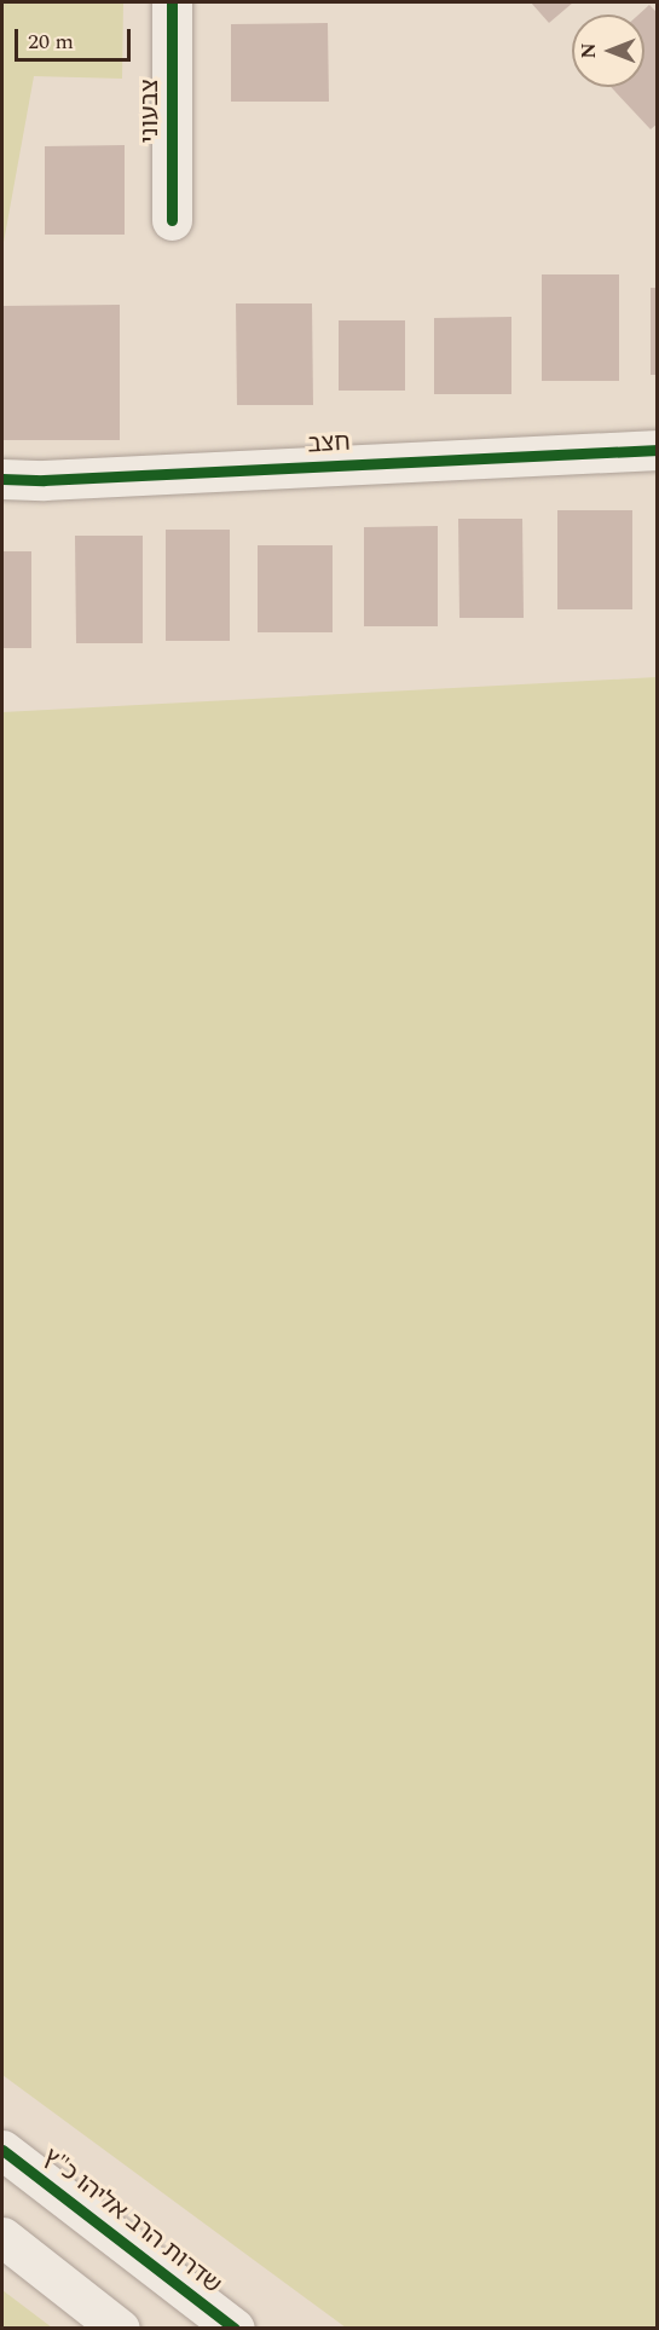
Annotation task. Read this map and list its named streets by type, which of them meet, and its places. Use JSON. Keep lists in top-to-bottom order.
{
  "streets": {
    "street": ["צבעוני", "חצב", "שדרות הרב אליהו כ\"ץ"]
  },
  "scale_bar": "20 m",
  "north": "left"
}
